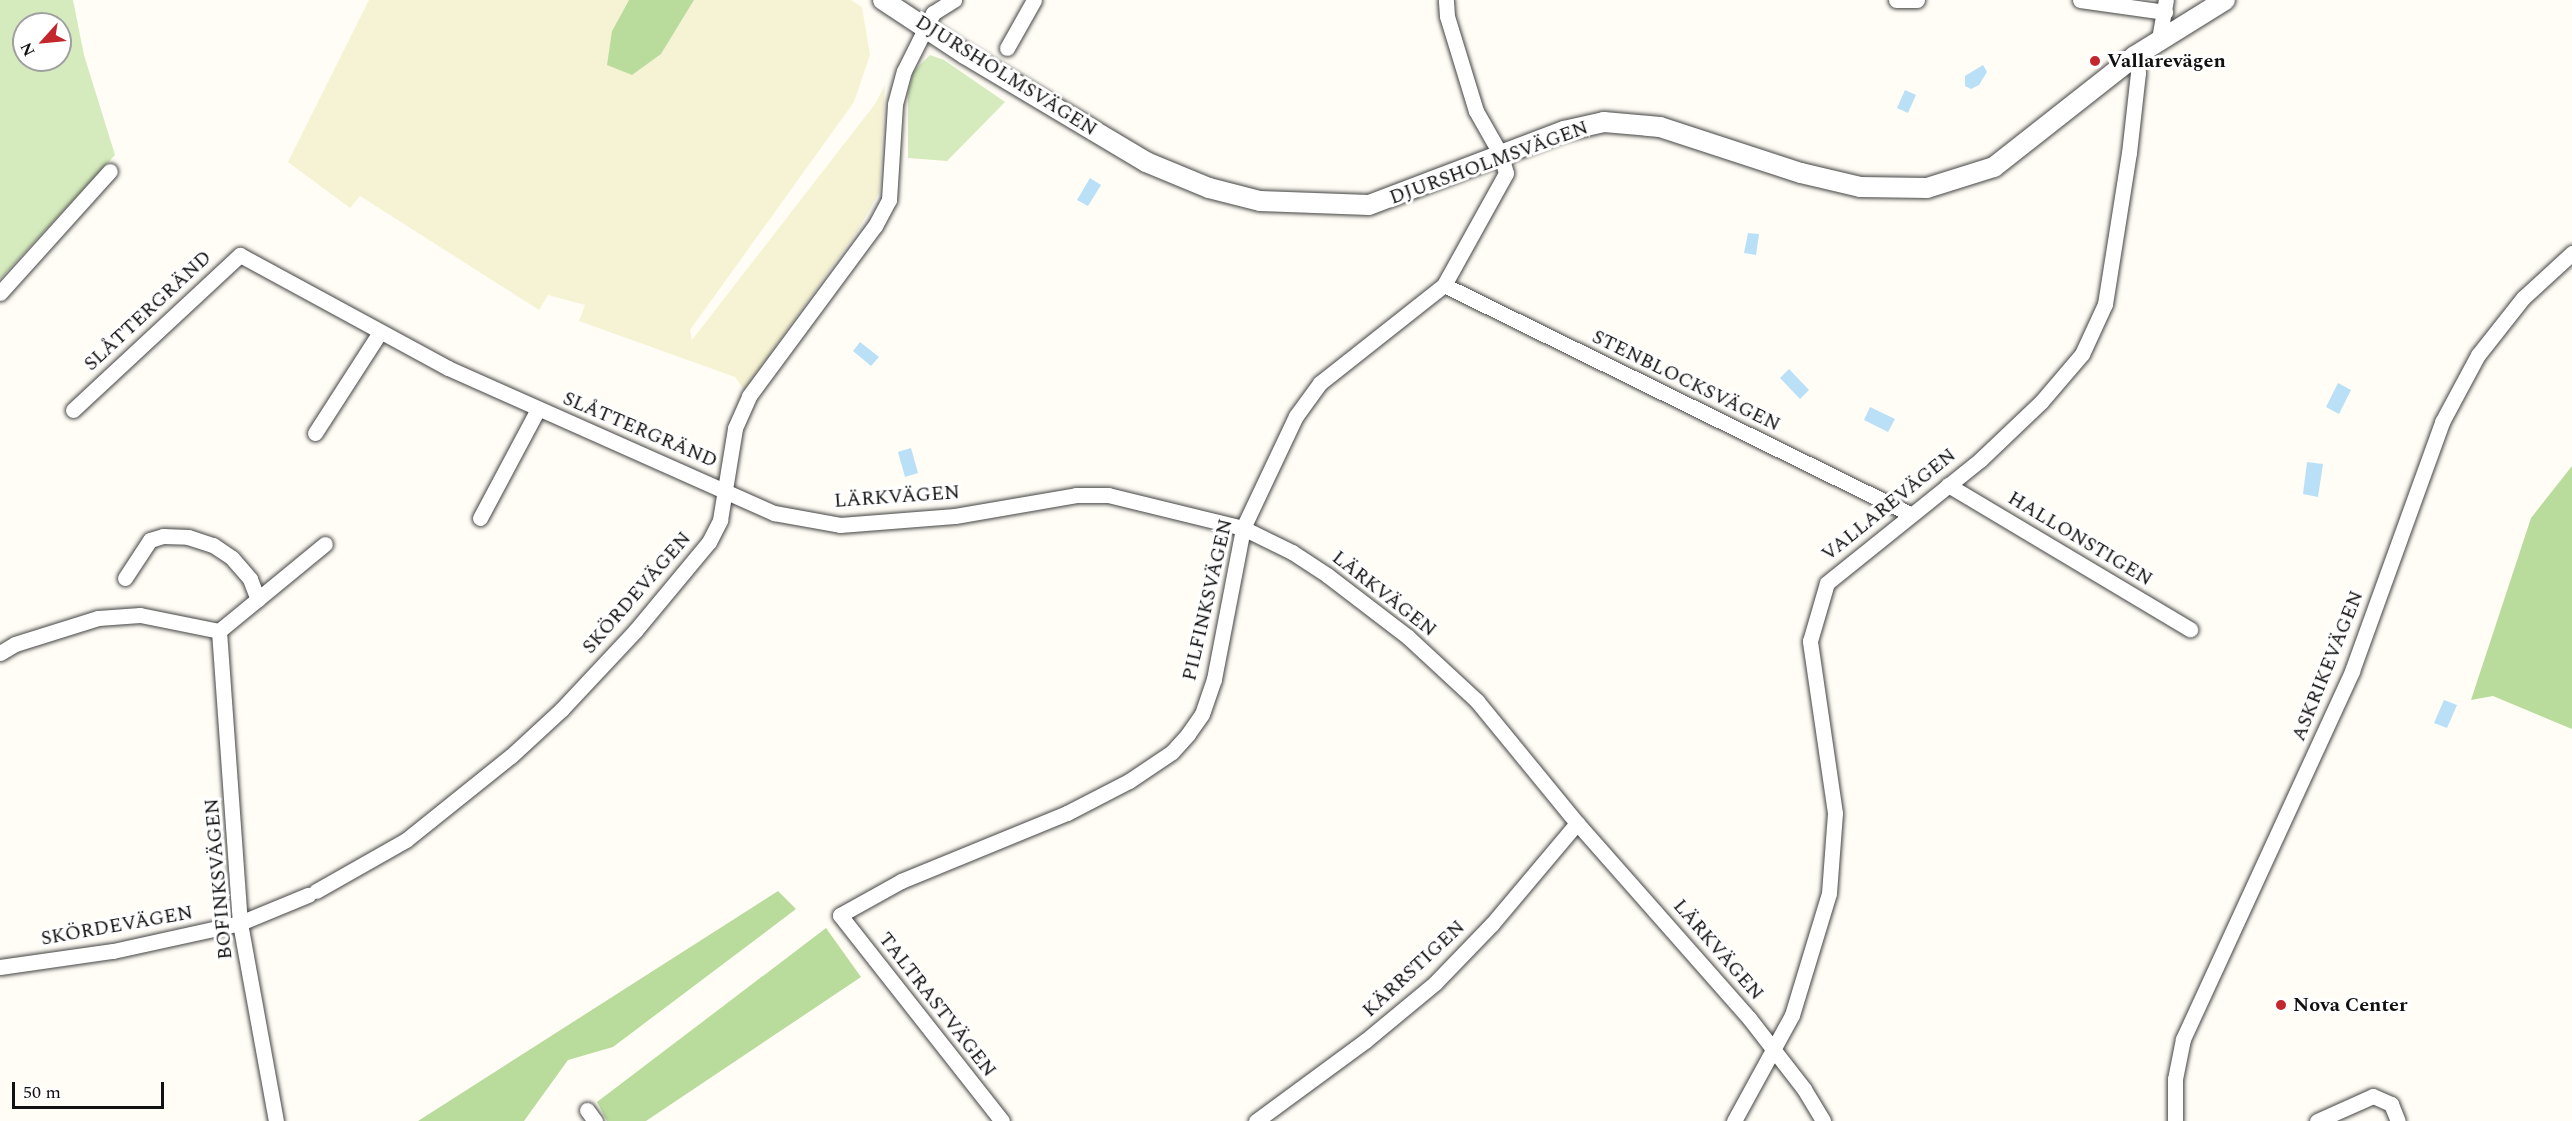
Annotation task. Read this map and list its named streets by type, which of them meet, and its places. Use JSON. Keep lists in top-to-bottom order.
{
  "streets": {
    "street": [
      "DJURSHOLMSVÄGEN",
      "SLÅTTERGRÄND",
      "STENBLOCKSVÄGEN",
      "LÄRKVÄGEN",
      "VALLAREVÄGEN",
      "HALLONSTIGEN",
      "SKÖRDEVÄGEN",
      "PILFINKSVÄGEN",
      "ASKRIKEVÄGEN",
      "BOFINKSVÄGEN",
      "KÄRRSTIGEN",
      "TALTRASTVÄGEN"
    ]
  },
  "crossings": [
    ["DJURSHOLMSVÄGEN", "VALLAREVÄGEN"],
    ["DJURSHOLMSVÄGEN", "SKÖRDEVÄGEN"],
    ["DJURSHOLMSVÄGEN", "PILFINKSVÄGEN"],
    ["SLÅTTERGRÄND", "LÄRKVÄGEN"],
    ["SLÅTTERGRÄND", "SKÖRDEVÄGEN"],
    ["STENBLOCKSVÄGEN", "VALLAREVÄGEN"],
    ["STENBLOCKSVÄGEN", "PILFINKSVÄGEN"],
    ["LÄRKVÄGEN", "VALLAREVÄGEN"],
    ["LÄRKVÄGEN", "SKÖRDEVÄGEN"],
    ["LÄRKVÄGEN", "PILFINKSVÄGEN"],
    ["LÄRKVÄGEN", "KÄRRSTIGEN"],
    ["VALLAREVÄGEN", "HALLONSTIGEN"],
    ["SKÖRDEVÄGEN", "BOFINKSVÄGEN"],
    ["PILFINKSVÄGEN", "TALTRASTVÄGEN"]
  ],
  "places": ["Vallarevägen", "Nova Center"],
  "scale_bar": "50 m",
  "north": "bottom left"
}
